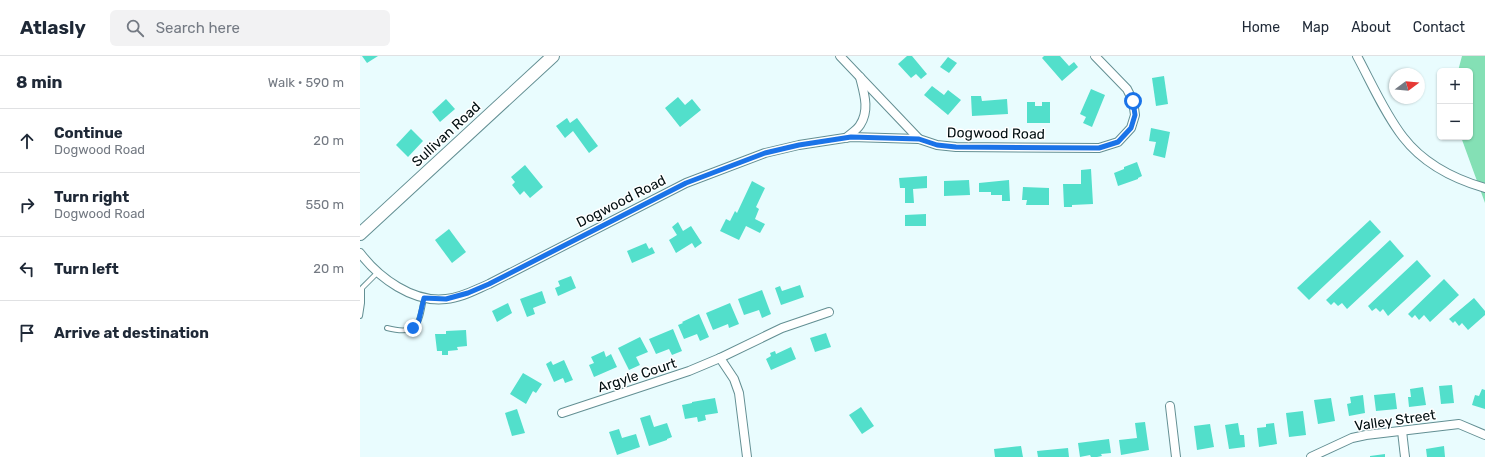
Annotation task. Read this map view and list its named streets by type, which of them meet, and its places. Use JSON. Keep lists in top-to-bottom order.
{
  "streets": {
    "main road": ["Sullivan Road"],
    "street": ["Dogwood Road", "Argyle Court", "Valley Street"]
  },
  "north": "right",
  "page": {
    "header": "Atlasly",
    "search": "Search here",
    "nav": [
      "Home",
      "Map",
      "About",
      "Contact"
    ],
    "heading": ["8 min", "Walk · 590 m"],
    "map_buttons": ["+", "−"],
    "list": [
      ["Continue", "Dogwood Road", "20 m"],
      ["Turn right", "Dogwood Road", "550 m"],
      ["Turn left", "20 m"],
      "Arrive at destination"
    ]
  }
}
